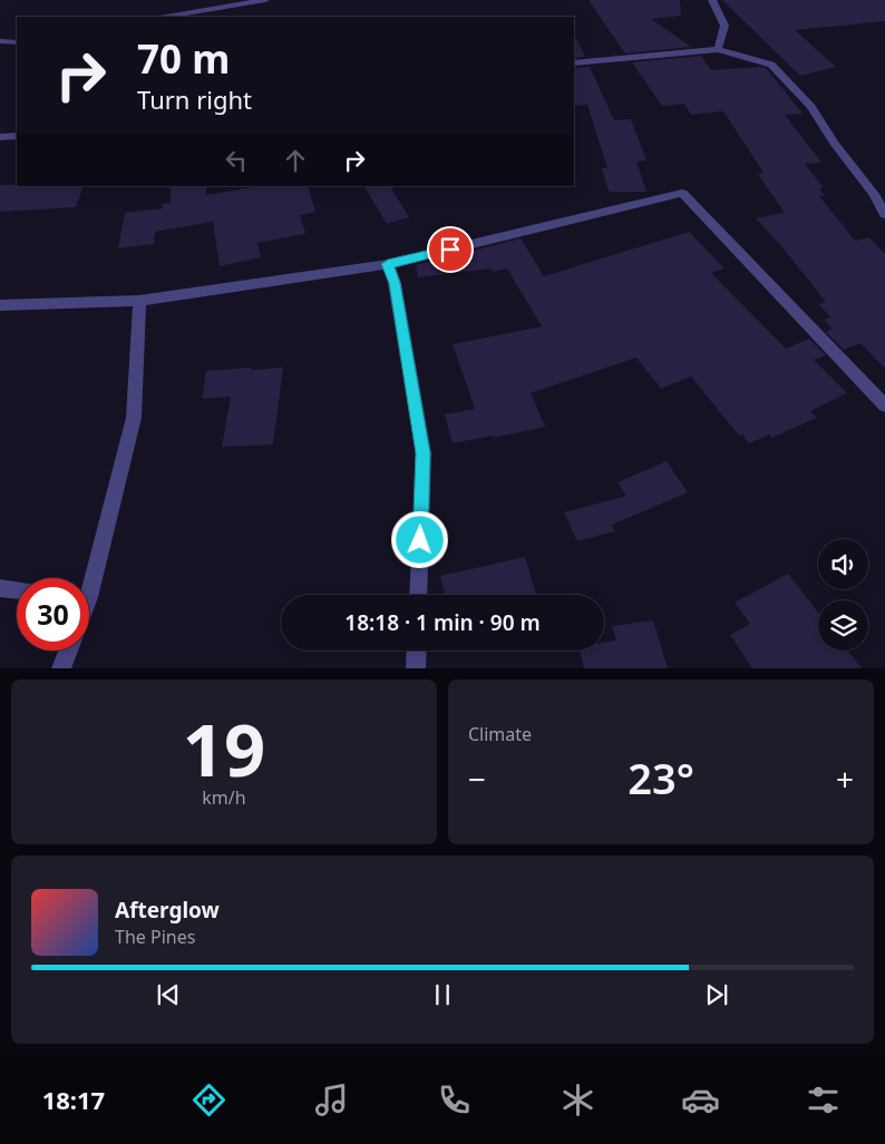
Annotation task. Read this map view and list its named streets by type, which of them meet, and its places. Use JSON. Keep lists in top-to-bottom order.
{
  "page": {
    "turn": ["70 m", "Turn right"],
    "limit": "30",
    "trip": "18:18 · 1 min · 90 m",
    "tile": [
      ["19", "km/h"],
      "Climate"
    ],
    "heat": ["−", "23°", "+"],
    "song": ["Afterglow", "The Pines"],
    "tabs": "18:17"
  }
}
